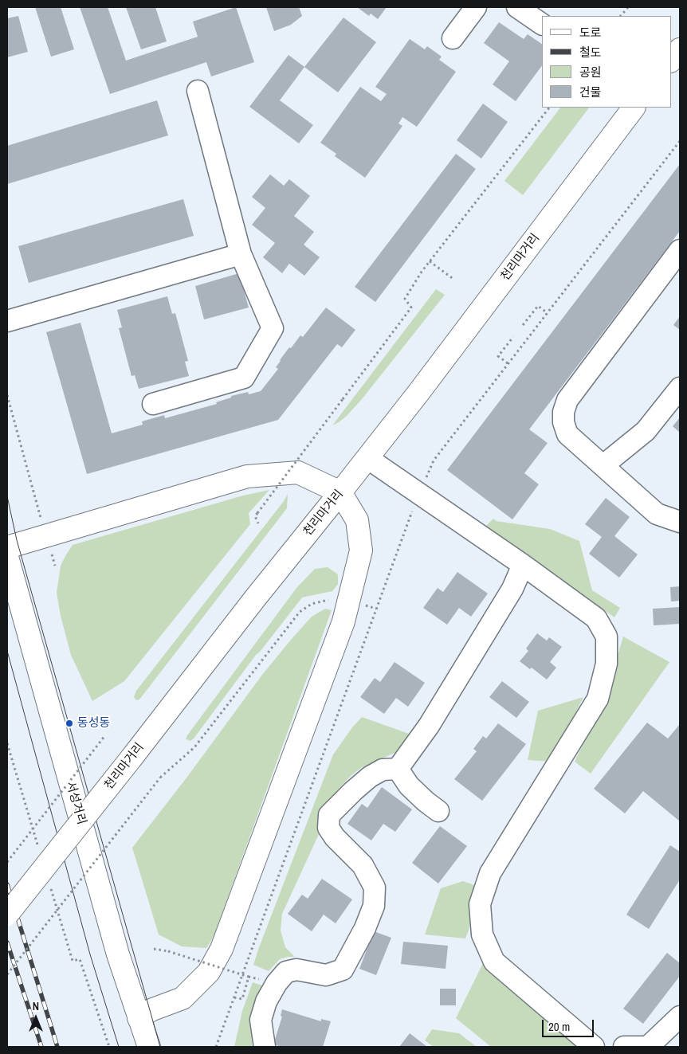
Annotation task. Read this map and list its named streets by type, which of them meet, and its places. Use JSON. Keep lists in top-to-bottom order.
{
  "streets": {
    "main road": ["천리마거리", "서성거리"]
  },
  "places": ["동성동"],
  "legend": [
    "도로",
    "철도",
    "공원",
    "건물"
  ],
  "scale_bar": "20 m",
  "north": "top"
}
